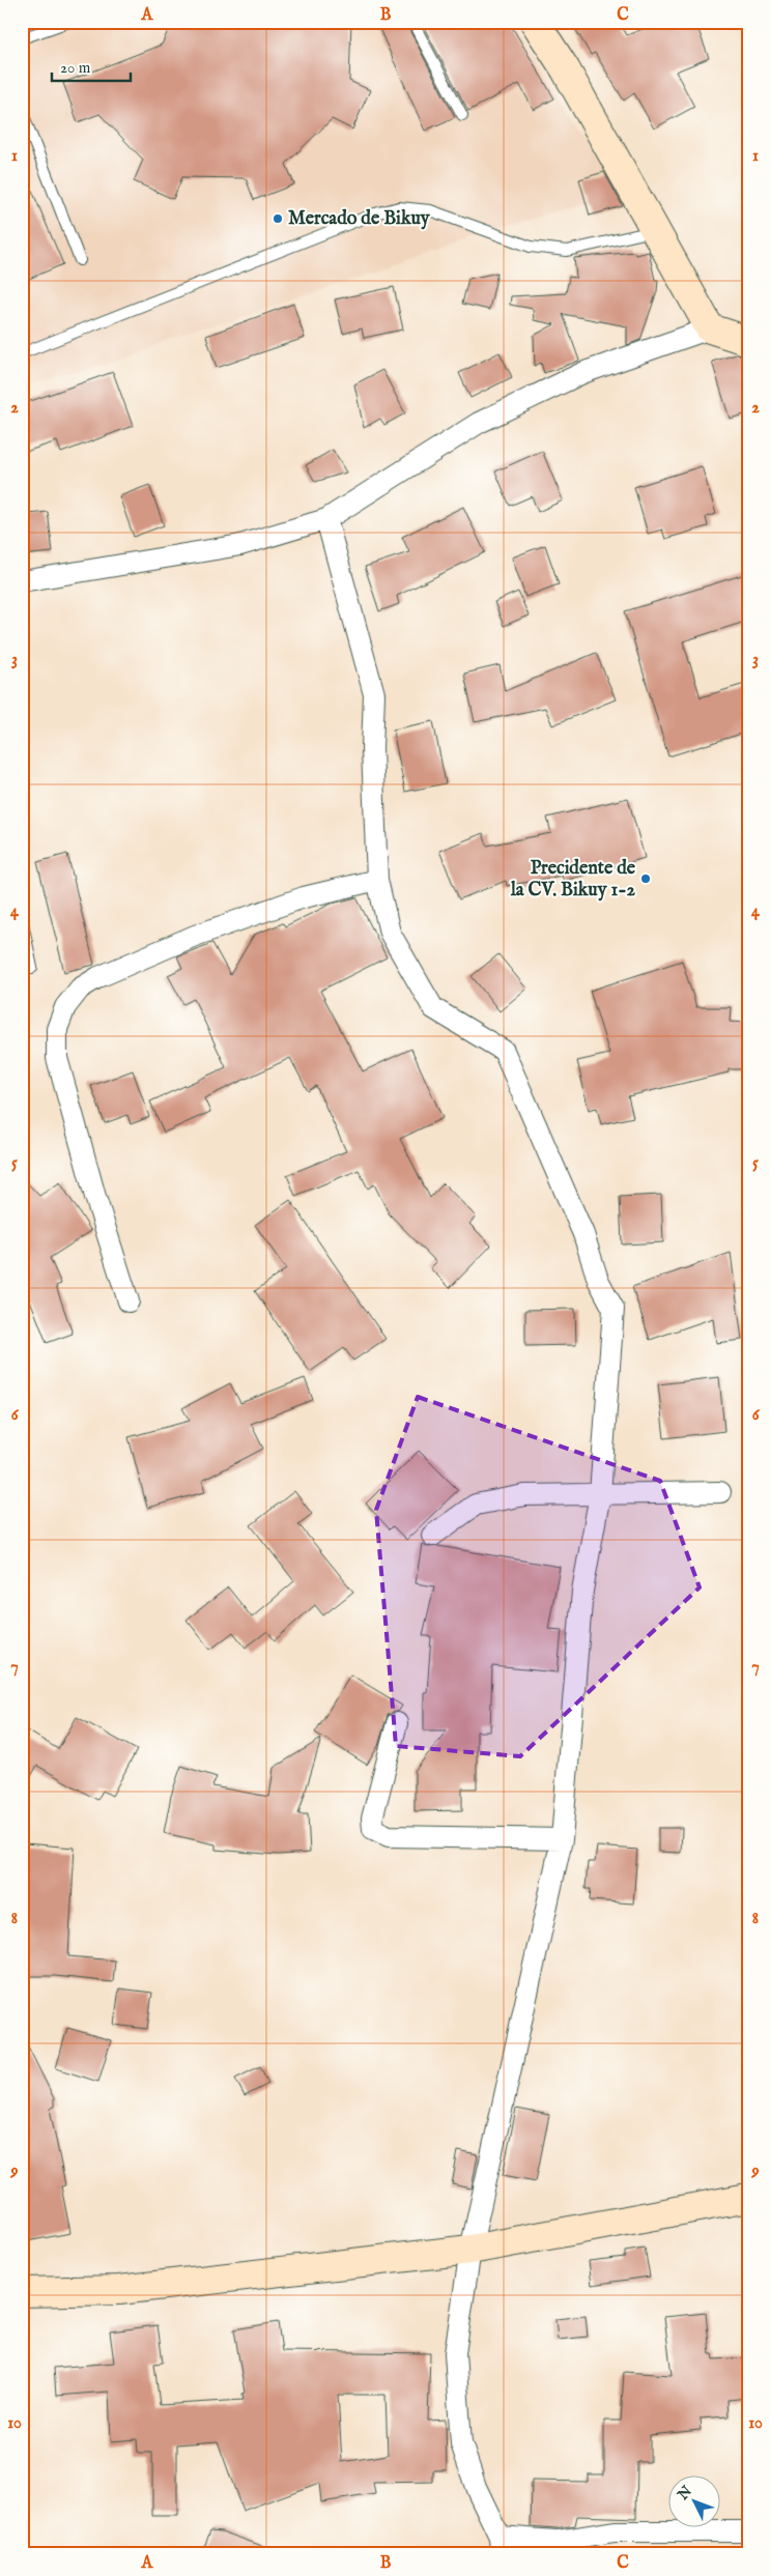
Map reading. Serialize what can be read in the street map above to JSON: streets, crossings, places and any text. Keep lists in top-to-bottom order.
{
  "places": ["Mercado de Bikuy", "Precidente de la CV. Bikuy 1-2"],
  "scale_bar": "20 m",
  "north": "top left",
  "grid": {
    "columns": ["A", "B", "C"],
    "rows": [
      "1",
      "2",
      "3",
      "4",
      "5",
      "6",
      "7",
      "8",
      "9",
      "10"
    ]
  }
}
